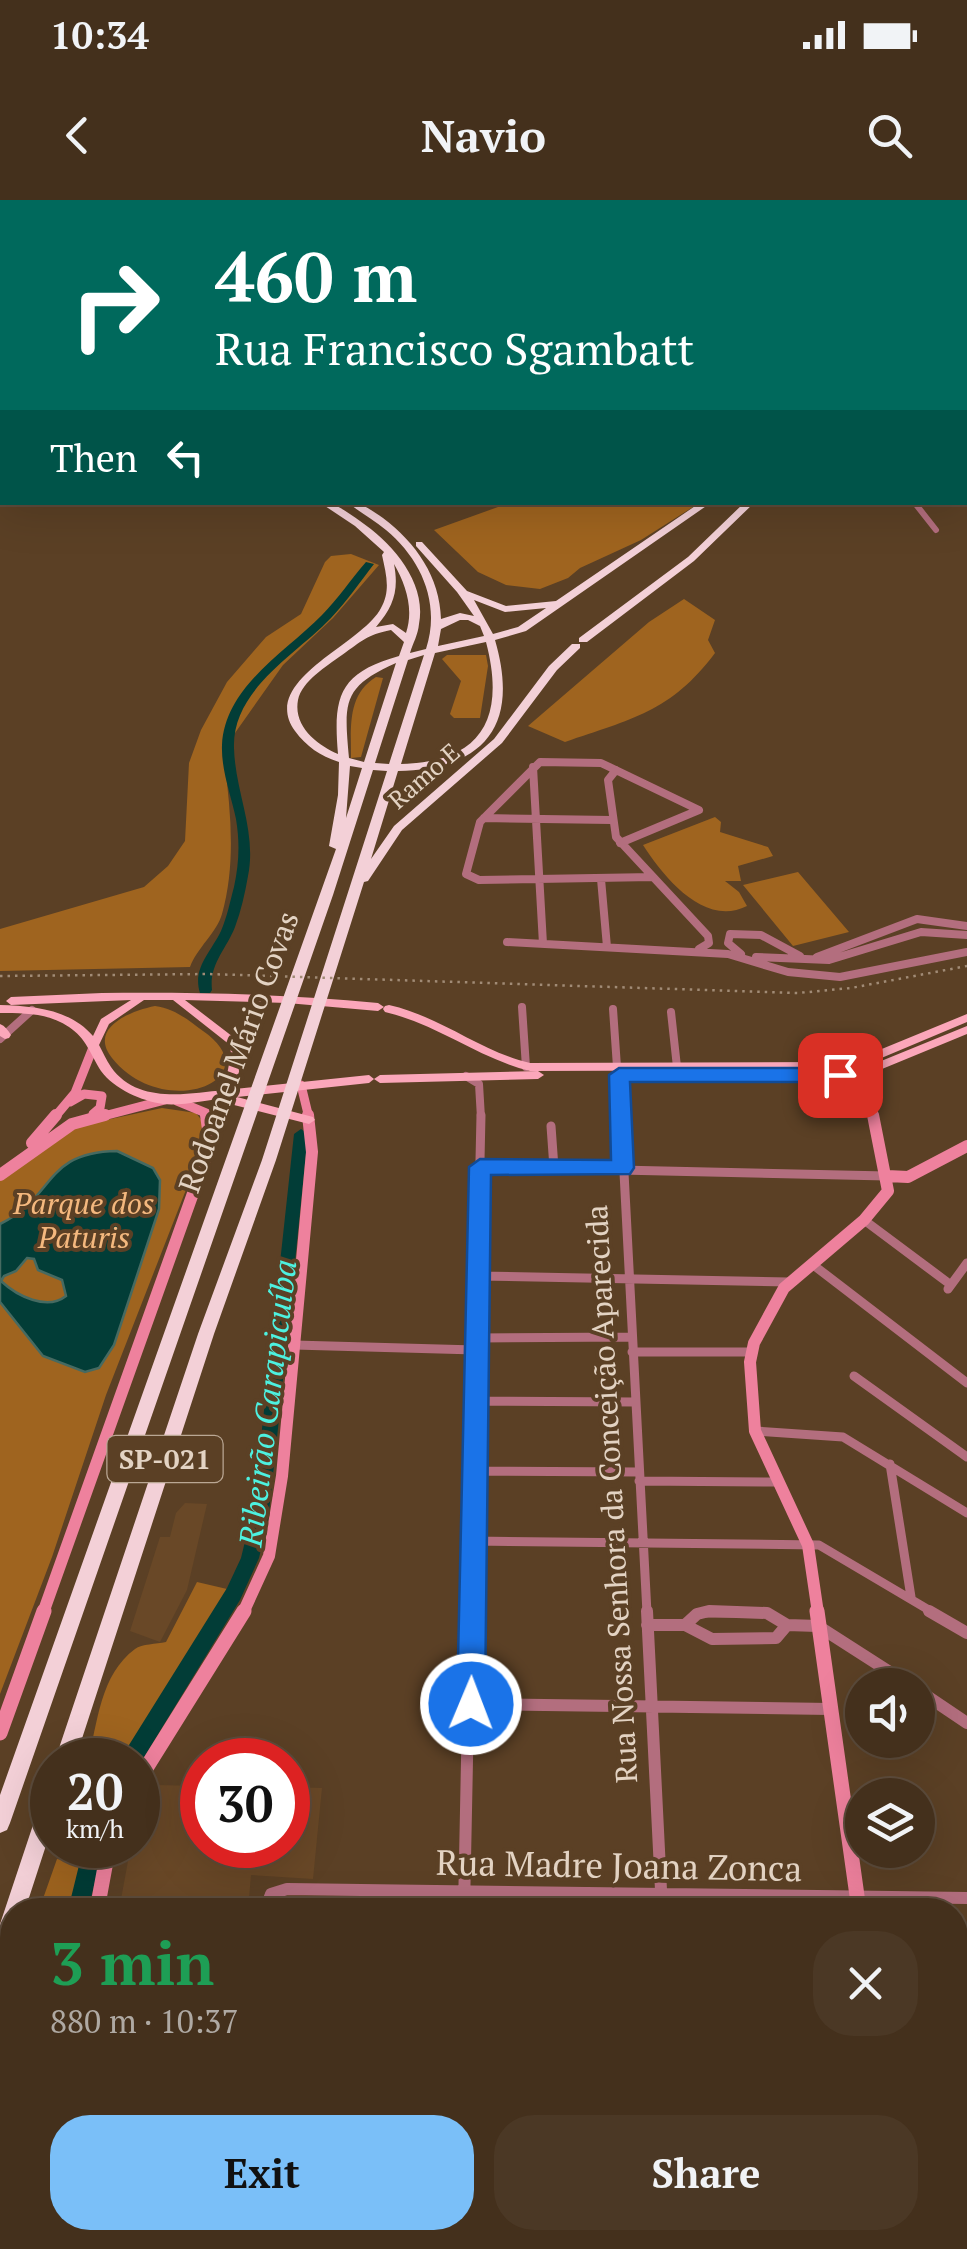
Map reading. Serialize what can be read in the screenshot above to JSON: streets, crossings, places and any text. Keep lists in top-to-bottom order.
{
  "streets": {
    "highway": ["Ramo E", "Rodoanel Mário Covas", "SP-021"],
    "street": ["Rua Nossa Senhora da Conceição Aparecida", "Rua Madre Joana Zonca"]
  },
  "crossings": [
    ["Ramo E", "Rodoanel Mário Covas"],
    ["Rua Nossa Senhora da Conceição Aparecida", "Rua Madre Joana Zonca"]
  ],
  "water": ["Ribeirão Carapicuíba"],
  "parks": ["Parque dos Paturis"],
  "page": {
    "status": "10:34",
    "header": "Navio",
    "turn": ["460 m", "Rua Francisco Sgambatt"],
    "then": "Then",
    "speed": "20 km/h",
    "limit": "30",
    "heading": ["3 min", "880 m · 10:37"],
    "buttons": ["Exit", "Share"]
  }
}
